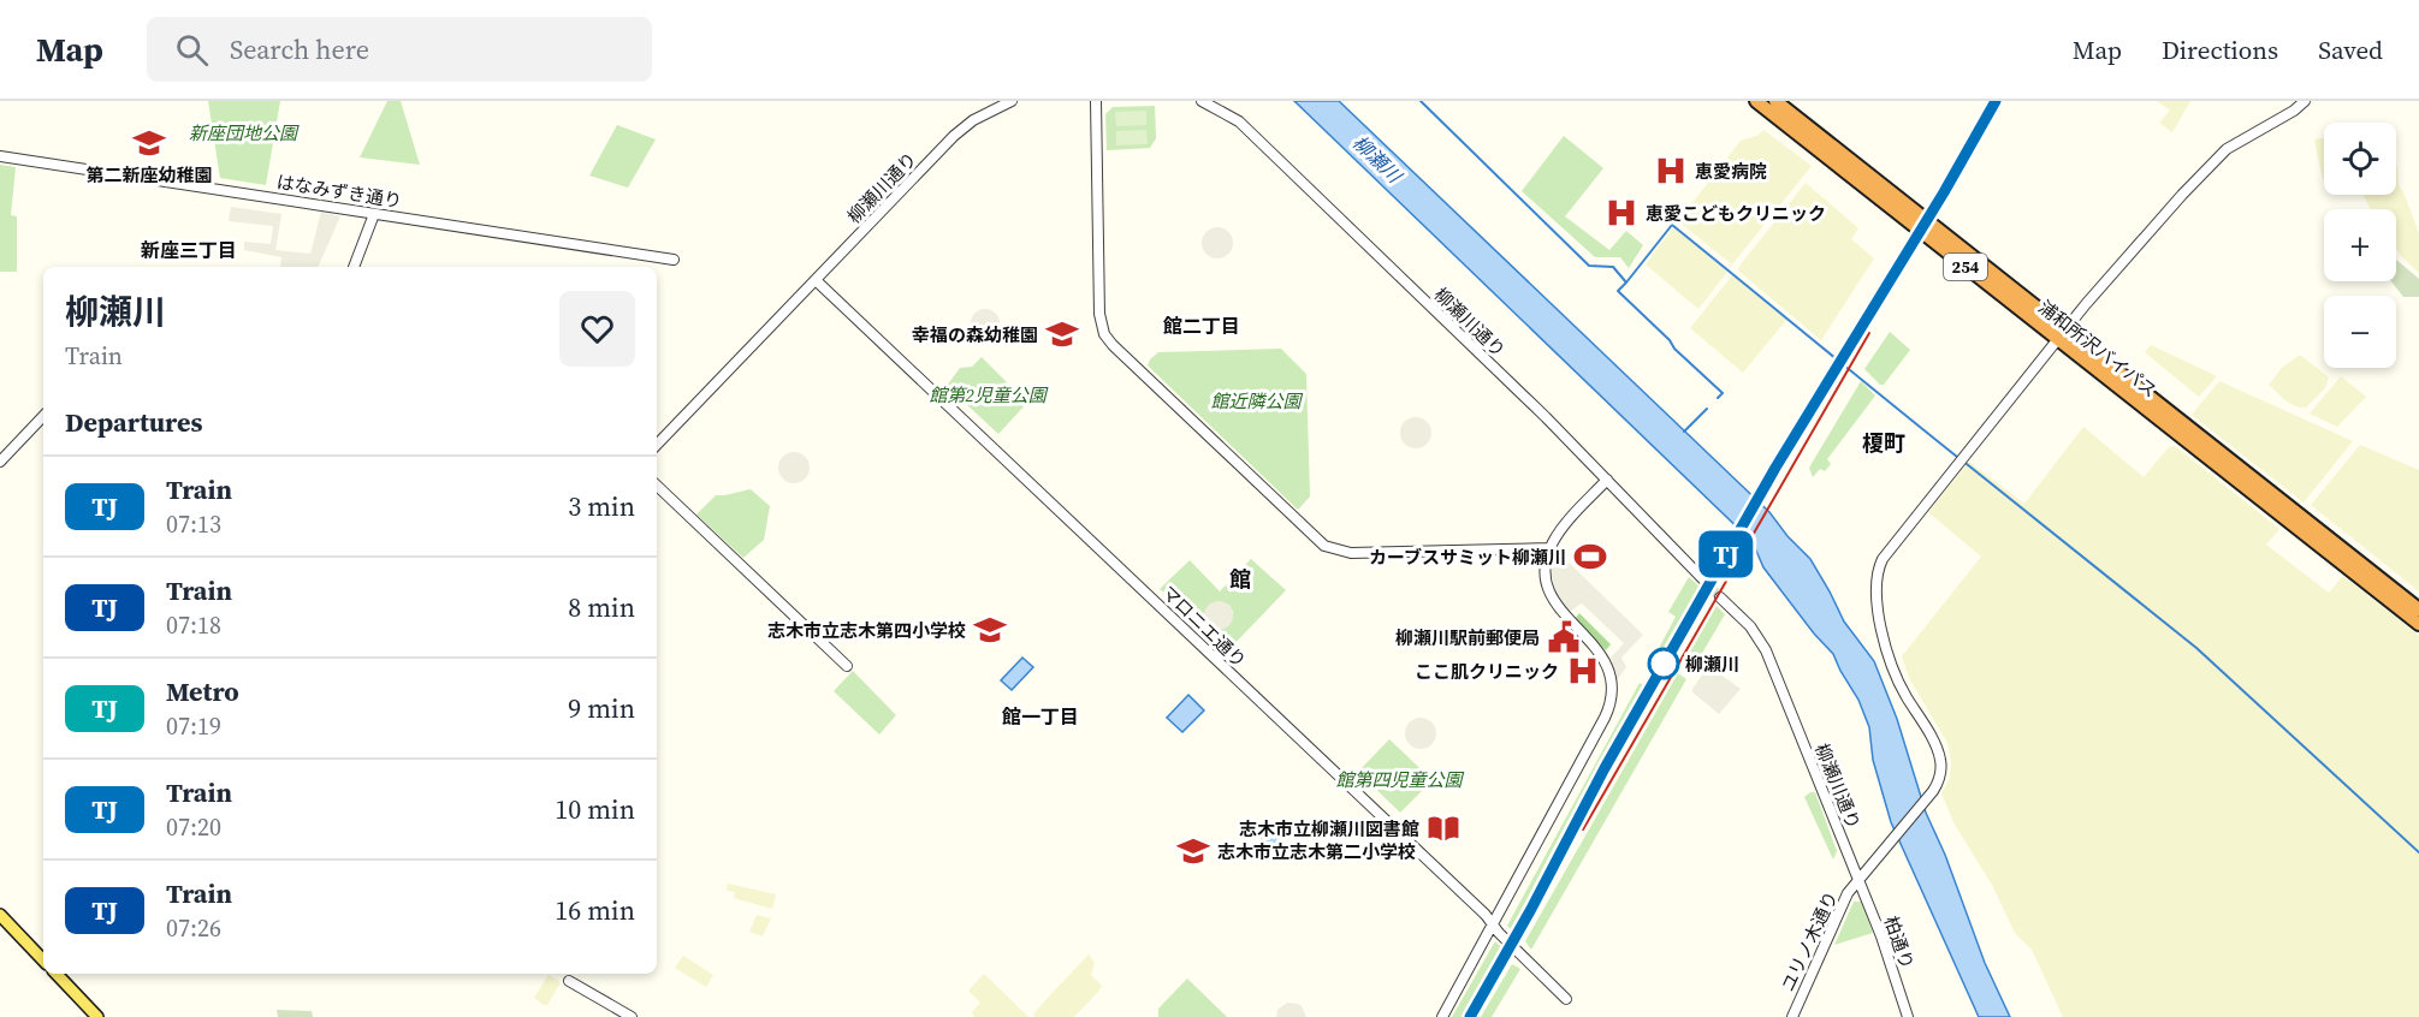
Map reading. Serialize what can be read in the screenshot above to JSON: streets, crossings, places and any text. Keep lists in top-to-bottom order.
{
  "streets": {
    "highway": ["254", "浦和所沢バイパス"],
    "street": [
      "柳瀬川通り",
      "はなみずき通り",
      "マロニエ通り",
      "ユリノ木通り",
      "柏通り"
    ]
  },
  "crossings": [
    ["柳瀬川通り", "マロニエ通り"],
    ["柳瀬川通り", "ユリノ木通り"],
    ["柳瀬川通り", "柏通り"],
    ["浦和所沢バイパス", "ユリノ木通り"],
    ["ユリノ木通り", "柏通り"]
  ],
  "districts": [
    "新座三丁目",
    "館二丁目",
    "榎町",
    "館",
    "館一丁目"
  ],
  "water": ["柳瀬川"],
  "parks": [
    "新座団地公園",
    "館第2児童公園",
    "館近隣公園",
    "館第四児童公園"
  ],
  "places": {
    "school or university": [
      "第二新座幼稚園",
      "幸福の森幼稚園",
      "志木市立志木第四小学校",
      "志木市立志木第二小学校"
    ],
    "hospital": ["恵愛病院", "恵愛こどもクリニック", "ここ肌クリニック"],
    "sports": ["カーブスサミット柳瀬川"],
    "public building": ["柳瀬川駅前郵便局"],
    "other": ["柳瀬川"],
    "library": ["志木市立柳瀬川図書館"]
  },
  "page": {
    "header": "Map",
    "search": "Search here",
    "nav": ["Map", "Directions", "Saved"],
    "on_map": "TJ",
    "map_buttons": ["+", "−"],
    "heading": [
      ["柳瀬川", "Train"],
      "Departures"
    ],
    "list": [
      {
        "mark": "TJ",
        "name": "Train",
        "note": "07:13",
        "value": "3 min"
      },
      {
        "mark": "TJ",
        "name": "Train",
        "note": "07:18",
        "value": "8 min"
      },
      {
        "mark": "TJ",
        "name": "Metro",
        "note": "07:19",
        "value": "9 min"
      },
      {
        "mark": "TJ",
        "name": "Train",
        "note": "07:20",
        "value": "10 min"
      },
      {
        "mark": "TJ",
        "name": "Train",
        "note": "07:26",
        "value": "16 min"
      }
    ]
  }
}
